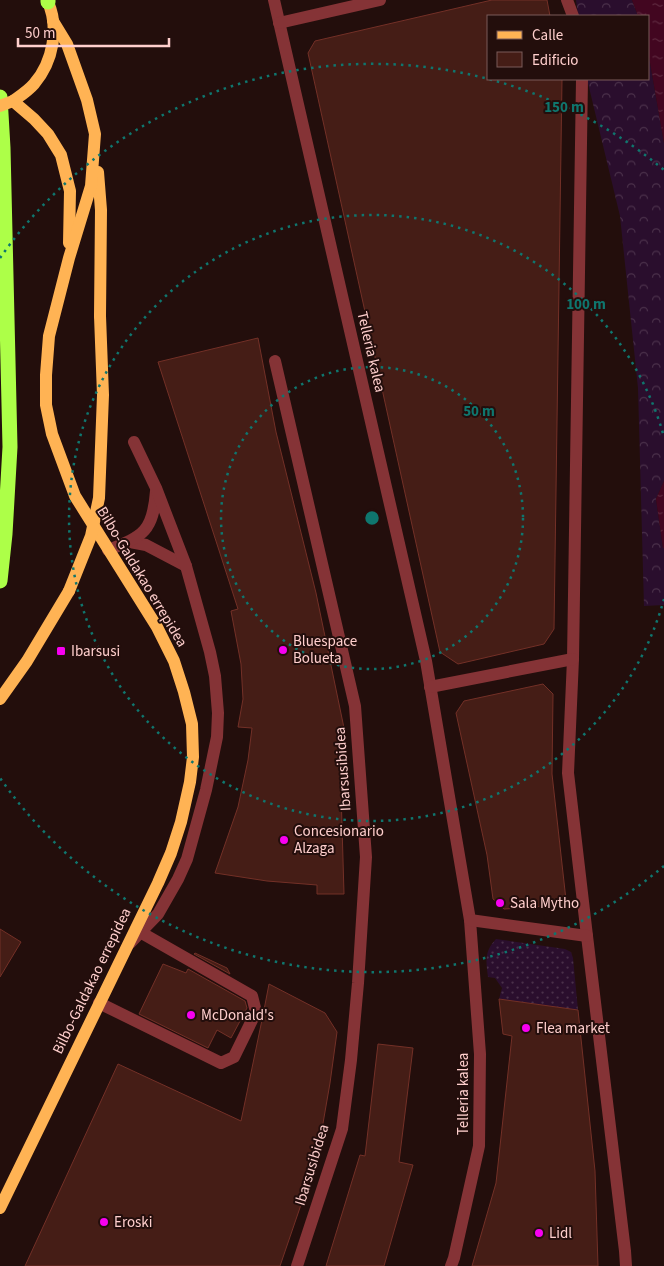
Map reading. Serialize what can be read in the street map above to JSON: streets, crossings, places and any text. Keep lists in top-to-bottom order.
{
  "streets": {
    "main road": ["Bilbo-Galdakao errepidea"],
    "street": ["Telleria kalea", "Ibarsusibidea"]
  },
  "places": {
    "other": [
      "Bluespace Bolueta",
      "Concesionario Alzaga",
      "Sala Mytho",
      "McDonald's",
      "Flea market",
      "Eroski",
      "Lidl"
    ],
    "transit": ["Ibarsusi"]
  },
  "legend": ["Calle", "Edificio"],
  "scale_bar": "50 m",
  "rings": ["150 m", "100 m", "50 m"]
}
